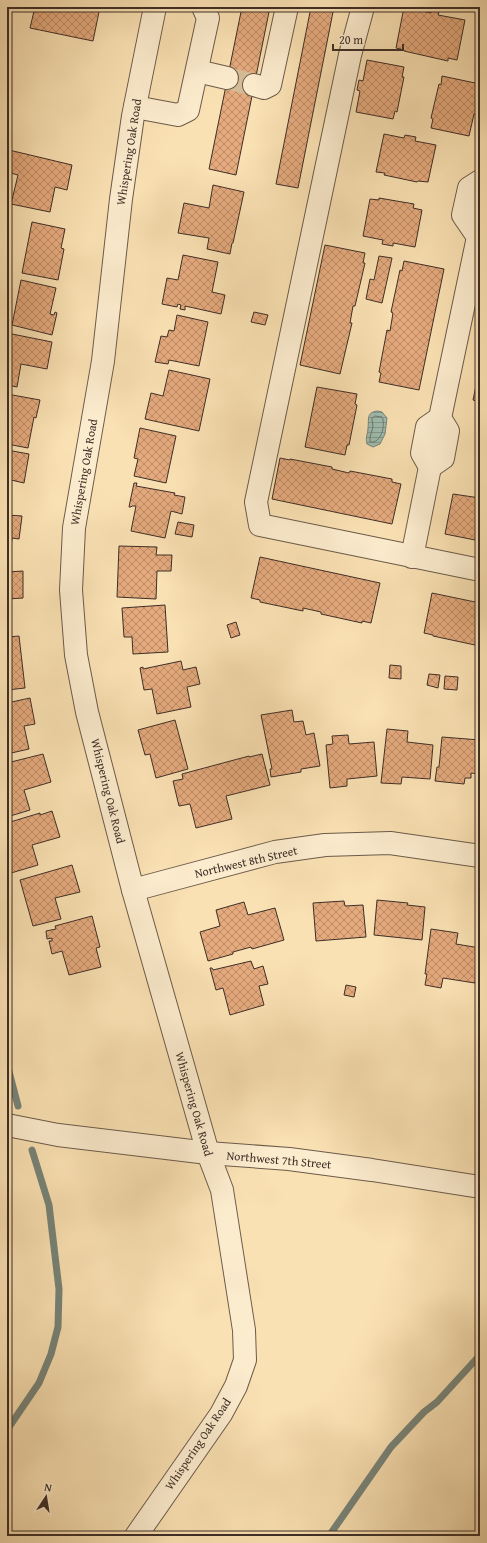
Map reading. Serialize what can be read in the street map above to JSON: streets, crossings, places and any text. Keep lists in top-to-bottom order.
{
  "streets": {
    "street": ["Whispering Oak Road", "Northwest 8th Street", "Northwest 7th Street"]
  },
  "crossings": [
    ["Whispering Oak Road", "Northwest 8th Street"],
    ["Whispering Oak Road", "Northwest 7th Street"]
  ],
  "scale_bar": "20 m",
  "north": "top"
}
